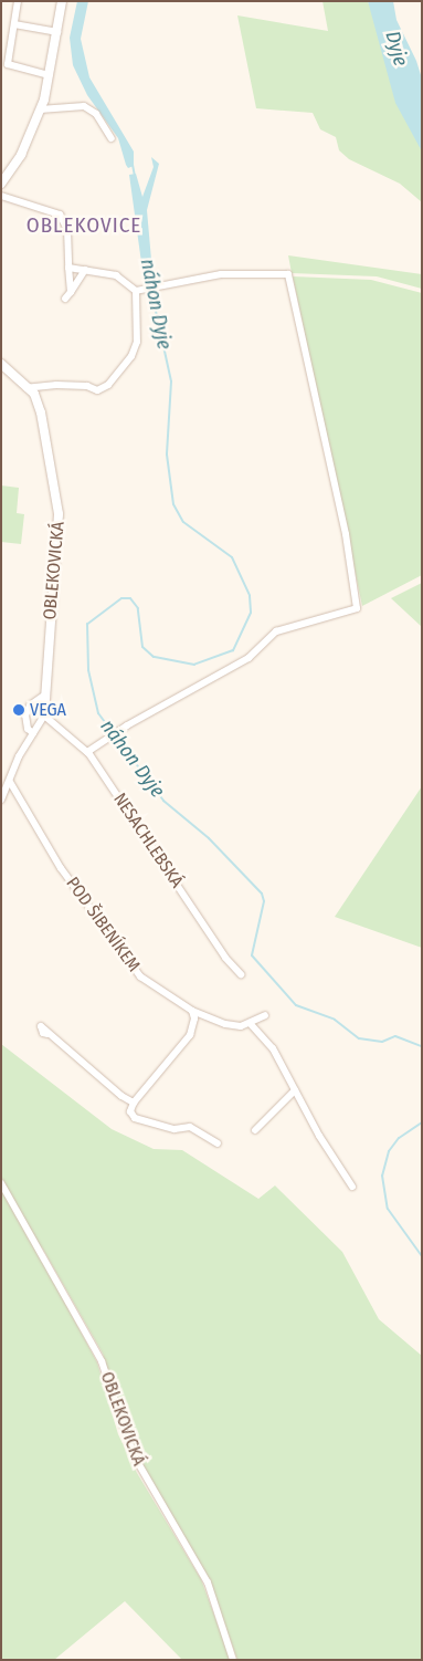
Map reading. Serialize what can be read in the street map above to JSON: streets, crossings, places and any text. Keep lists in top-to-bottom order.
{
  "streets": {
    "street": ["OBLEKOVICKÁ", "NESACHLEBSKÁ", "POD ŠIBENÍKEM"]
  },
  "crossings": [
    ["OBLEKOVICKÁ", "NESACHLEBSKÁ"]
  ],
  "districts": ["OBLEKOVICE"],
  "water": ["Dyje", "náhon Dyje"],
  "places": ["VEGA"]
}
